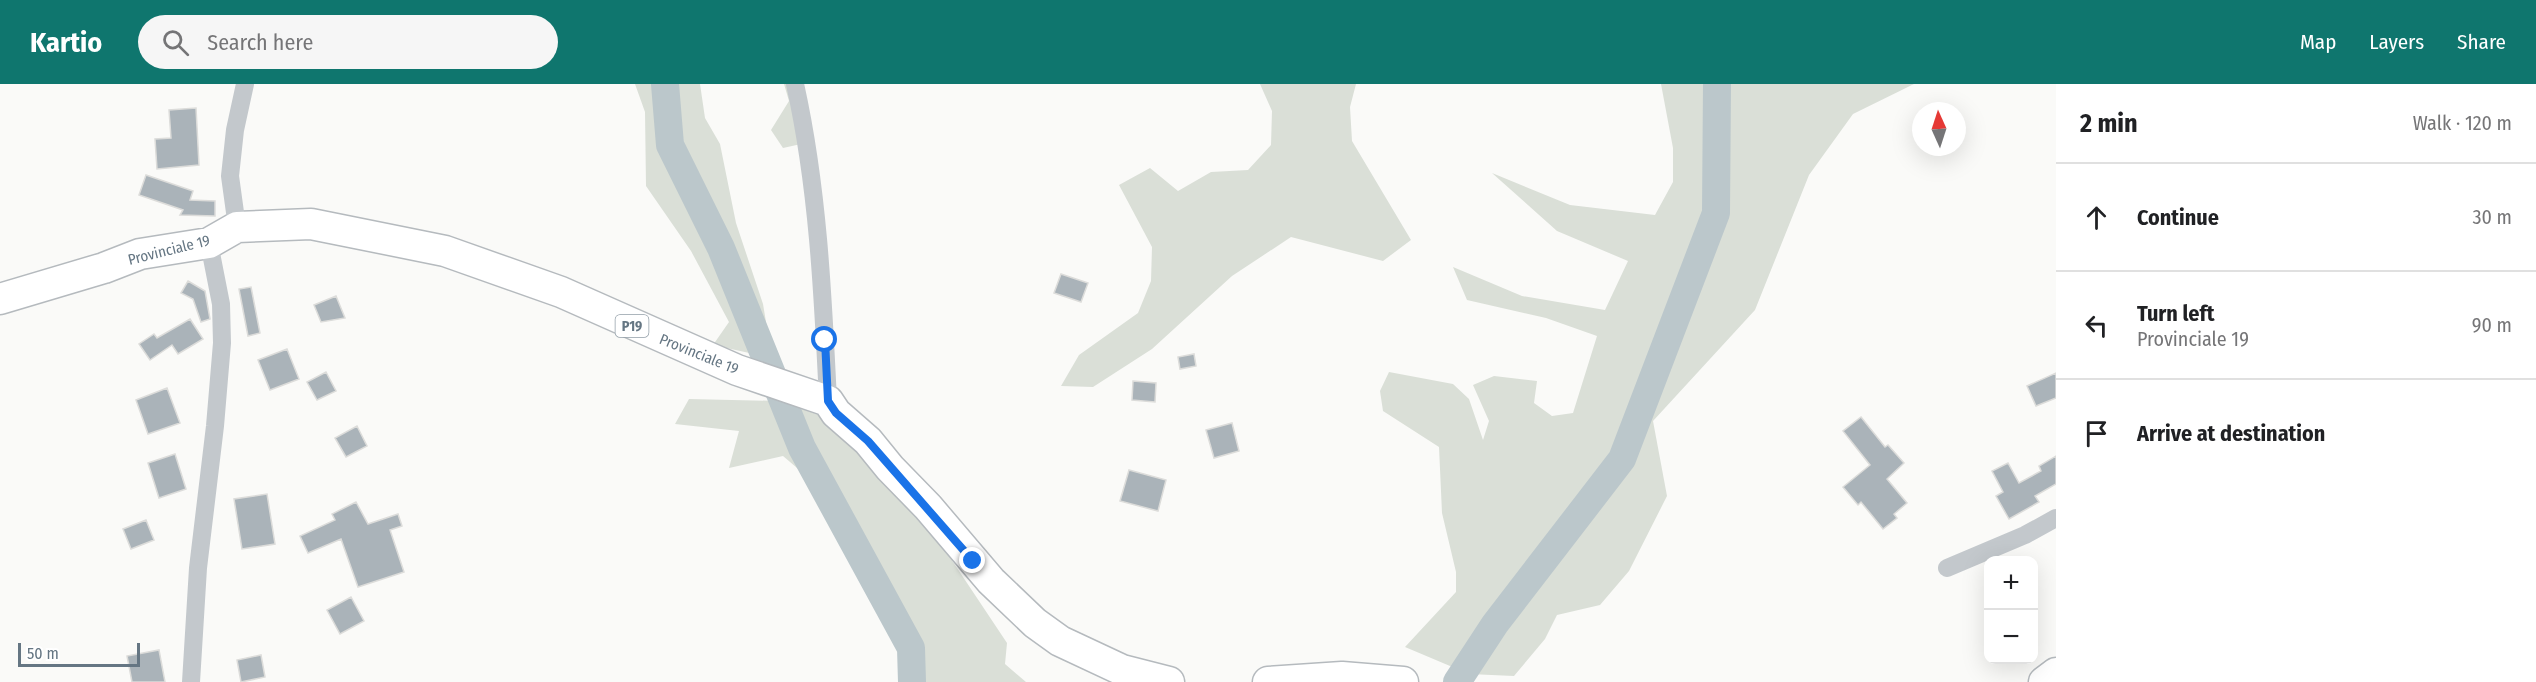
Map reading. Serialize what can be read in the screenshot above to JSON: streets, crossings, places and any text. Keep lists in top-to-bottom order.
{
  "streets": {
    "main road": ["Provinciale 19", "P19"]
  },
  "scale_bar": "50 m",
  "north": "top",
  "page": {
    "header": "Kartio",
    "search": "Search here",
    "nav": ["Map", "Layers", "Share"],
    "heading": ["2 min", "Walk · 120 m"],
    "list": [
      ["Continue", "30 m"],
      ["Turn left", "Provinciale 19", "90 m"],
      "Arrive at destination"
    ],
    "map_buttons": ["+", "−"],
    "scale": "50 m"
  }
}
